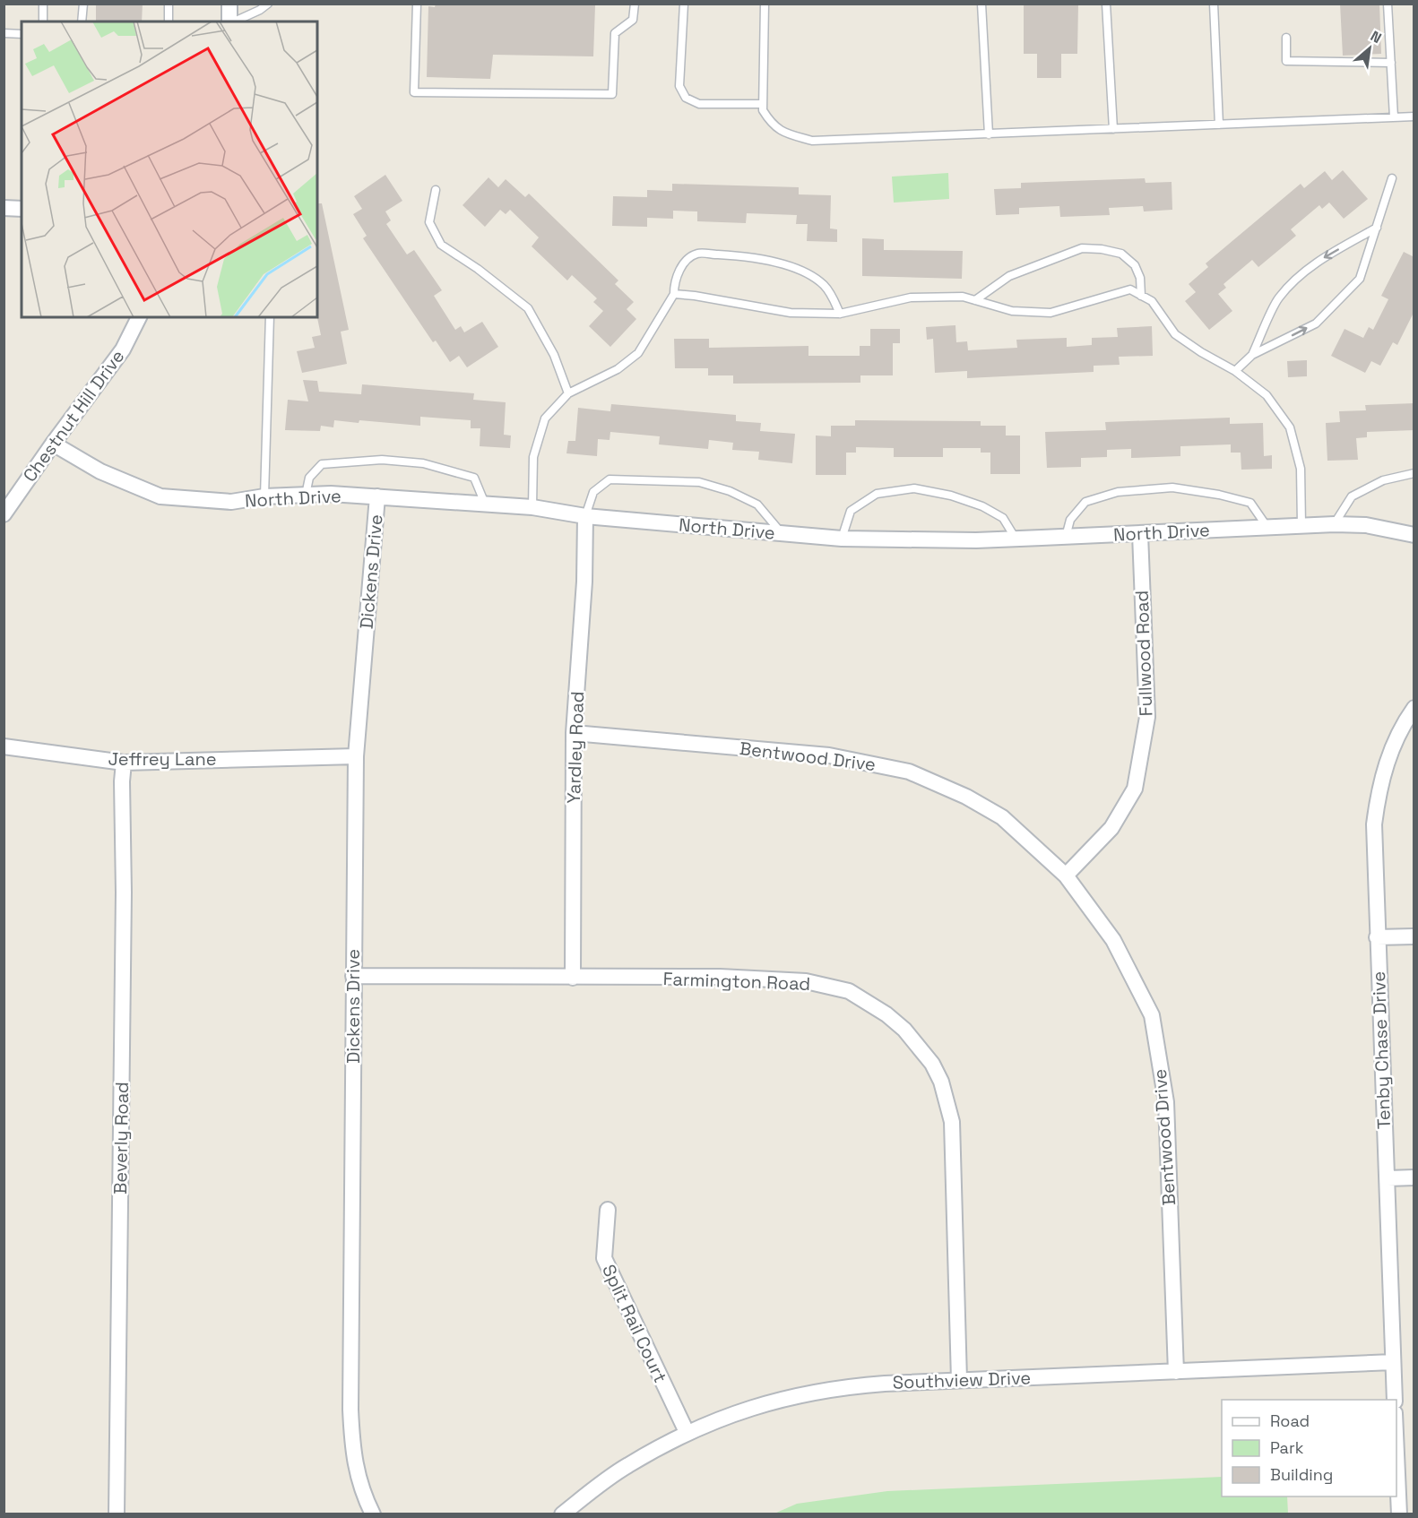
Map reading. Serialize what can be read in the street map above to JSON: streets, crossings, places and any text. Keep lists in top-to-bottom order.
{
  "streets": {
    "street": [
      "Chestnut Hill Drive",
      "North Drive",
      "Dickens Drive",
      "Fullwood Road",
      "Yardley Road",
      "Bentwood Drive",
      "Jeffrey Lane",
      "Farmington Road",
      "Tenby Chase Drive",
      "Beverly Road",
      "Split Rail Court",
      "Southview Drive"
    ]
  },
  "crossings": [
    ["Chestnut Hill Drive", "North Drive"],
    ["North Drive", "Dickens Drive"],
    ["North Drive", "Fullwood Road"],
    ["North Drive", "Yardley Road"],
    ["Dickens Drive", "Jeffrey Lane"],
    ["Dickens Drive", "Farmington Road"],
    ["Fullwood Road", "Bentwood Drive"],
    ["Yardley Road", "Bentwood Drive"],
    ["Yardley Road", "Farmington Road"],
    ["Bentwood Drive", "Southview Drive"],
    ["Jeffrey Lane", "Beverly Road"],
    ["Farmington Road", "Southview Drive"],
    ["Tenby Chase Drive", "Southview Drive"],
    ["Split Rail Court", "Southview Drive"]
  ],
  "legend": ["Road", "Park", "Building"],
  "north": "top right"
}
